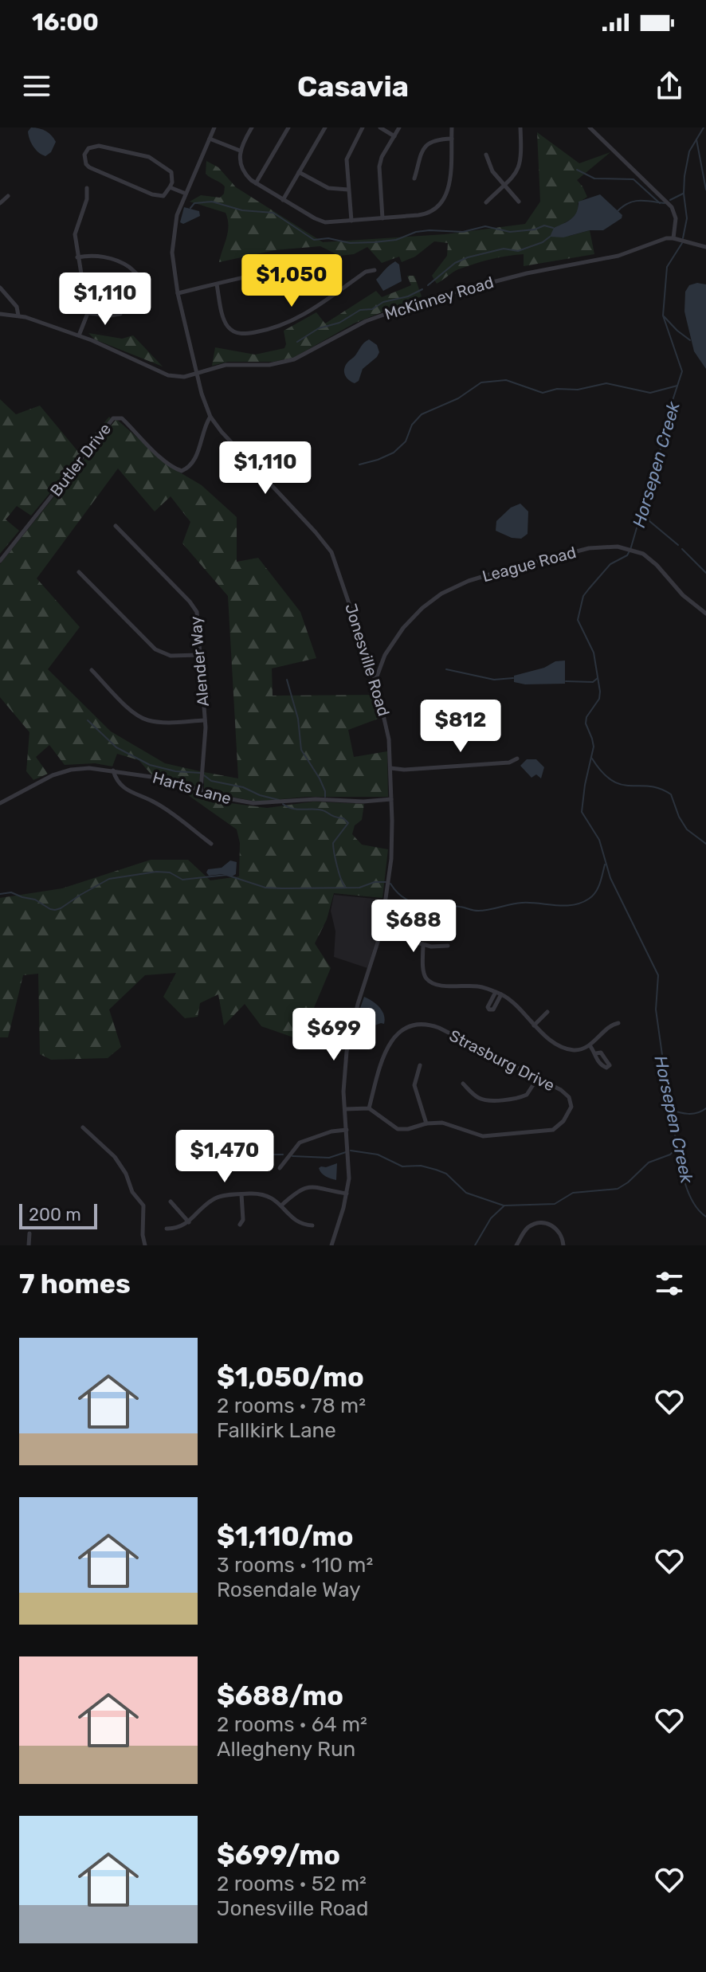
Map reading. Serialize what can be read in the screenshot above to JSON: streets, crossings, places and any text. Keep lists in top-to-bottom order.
{
  "streets": {
    "street": [
      "McKinney Road",
      "Butler Drive",
      "League Road",
      "Jonesville Road",
      "Alender Way",
      "Harts Lane",
      "Strasburg Drive"
    ]
  },
  "crossings": [
    ["McKinney Road", "Jonesville Road"],
    ["Butler Drive", "Jonesville Road"],
    ["League Road", "Jonesville Road"],
    ["Jonesville Road", "Harts Lane"],
    ["Alender Way", "Harts Lane"]
  ],
  "water": ["Horsepen Creek"],
  "scale_bar": "200 m",
  "page": {
    "status": "16:00",
    "header": "Casavia",
    "price": [
      "$1,050",
      "$1,110",
      "$1,110",
      "$812",
      "$688",
      "$699",
      "$1,470"
    ],
    "scale": "200 m",
    "heading": "7 homes",
    "list": [
      {
        "name": "$1,050/mo",
        "note": "2 rooms · 78 m² · Fallkirk Lane"
      },
      {
        "name": "$1,110/mo",
        "note": "3 rooms · 110 m² · Rosendale Way"
      },
      {
        "name": "$688/mo",
        "note": "2 rooms · 64 m² · Allegheny Run"
      },
      {
        "name": "$699/mo",
        "note": "2 rooms · 52 m² · Jonesville Road"
      }
    ]
  }
}
